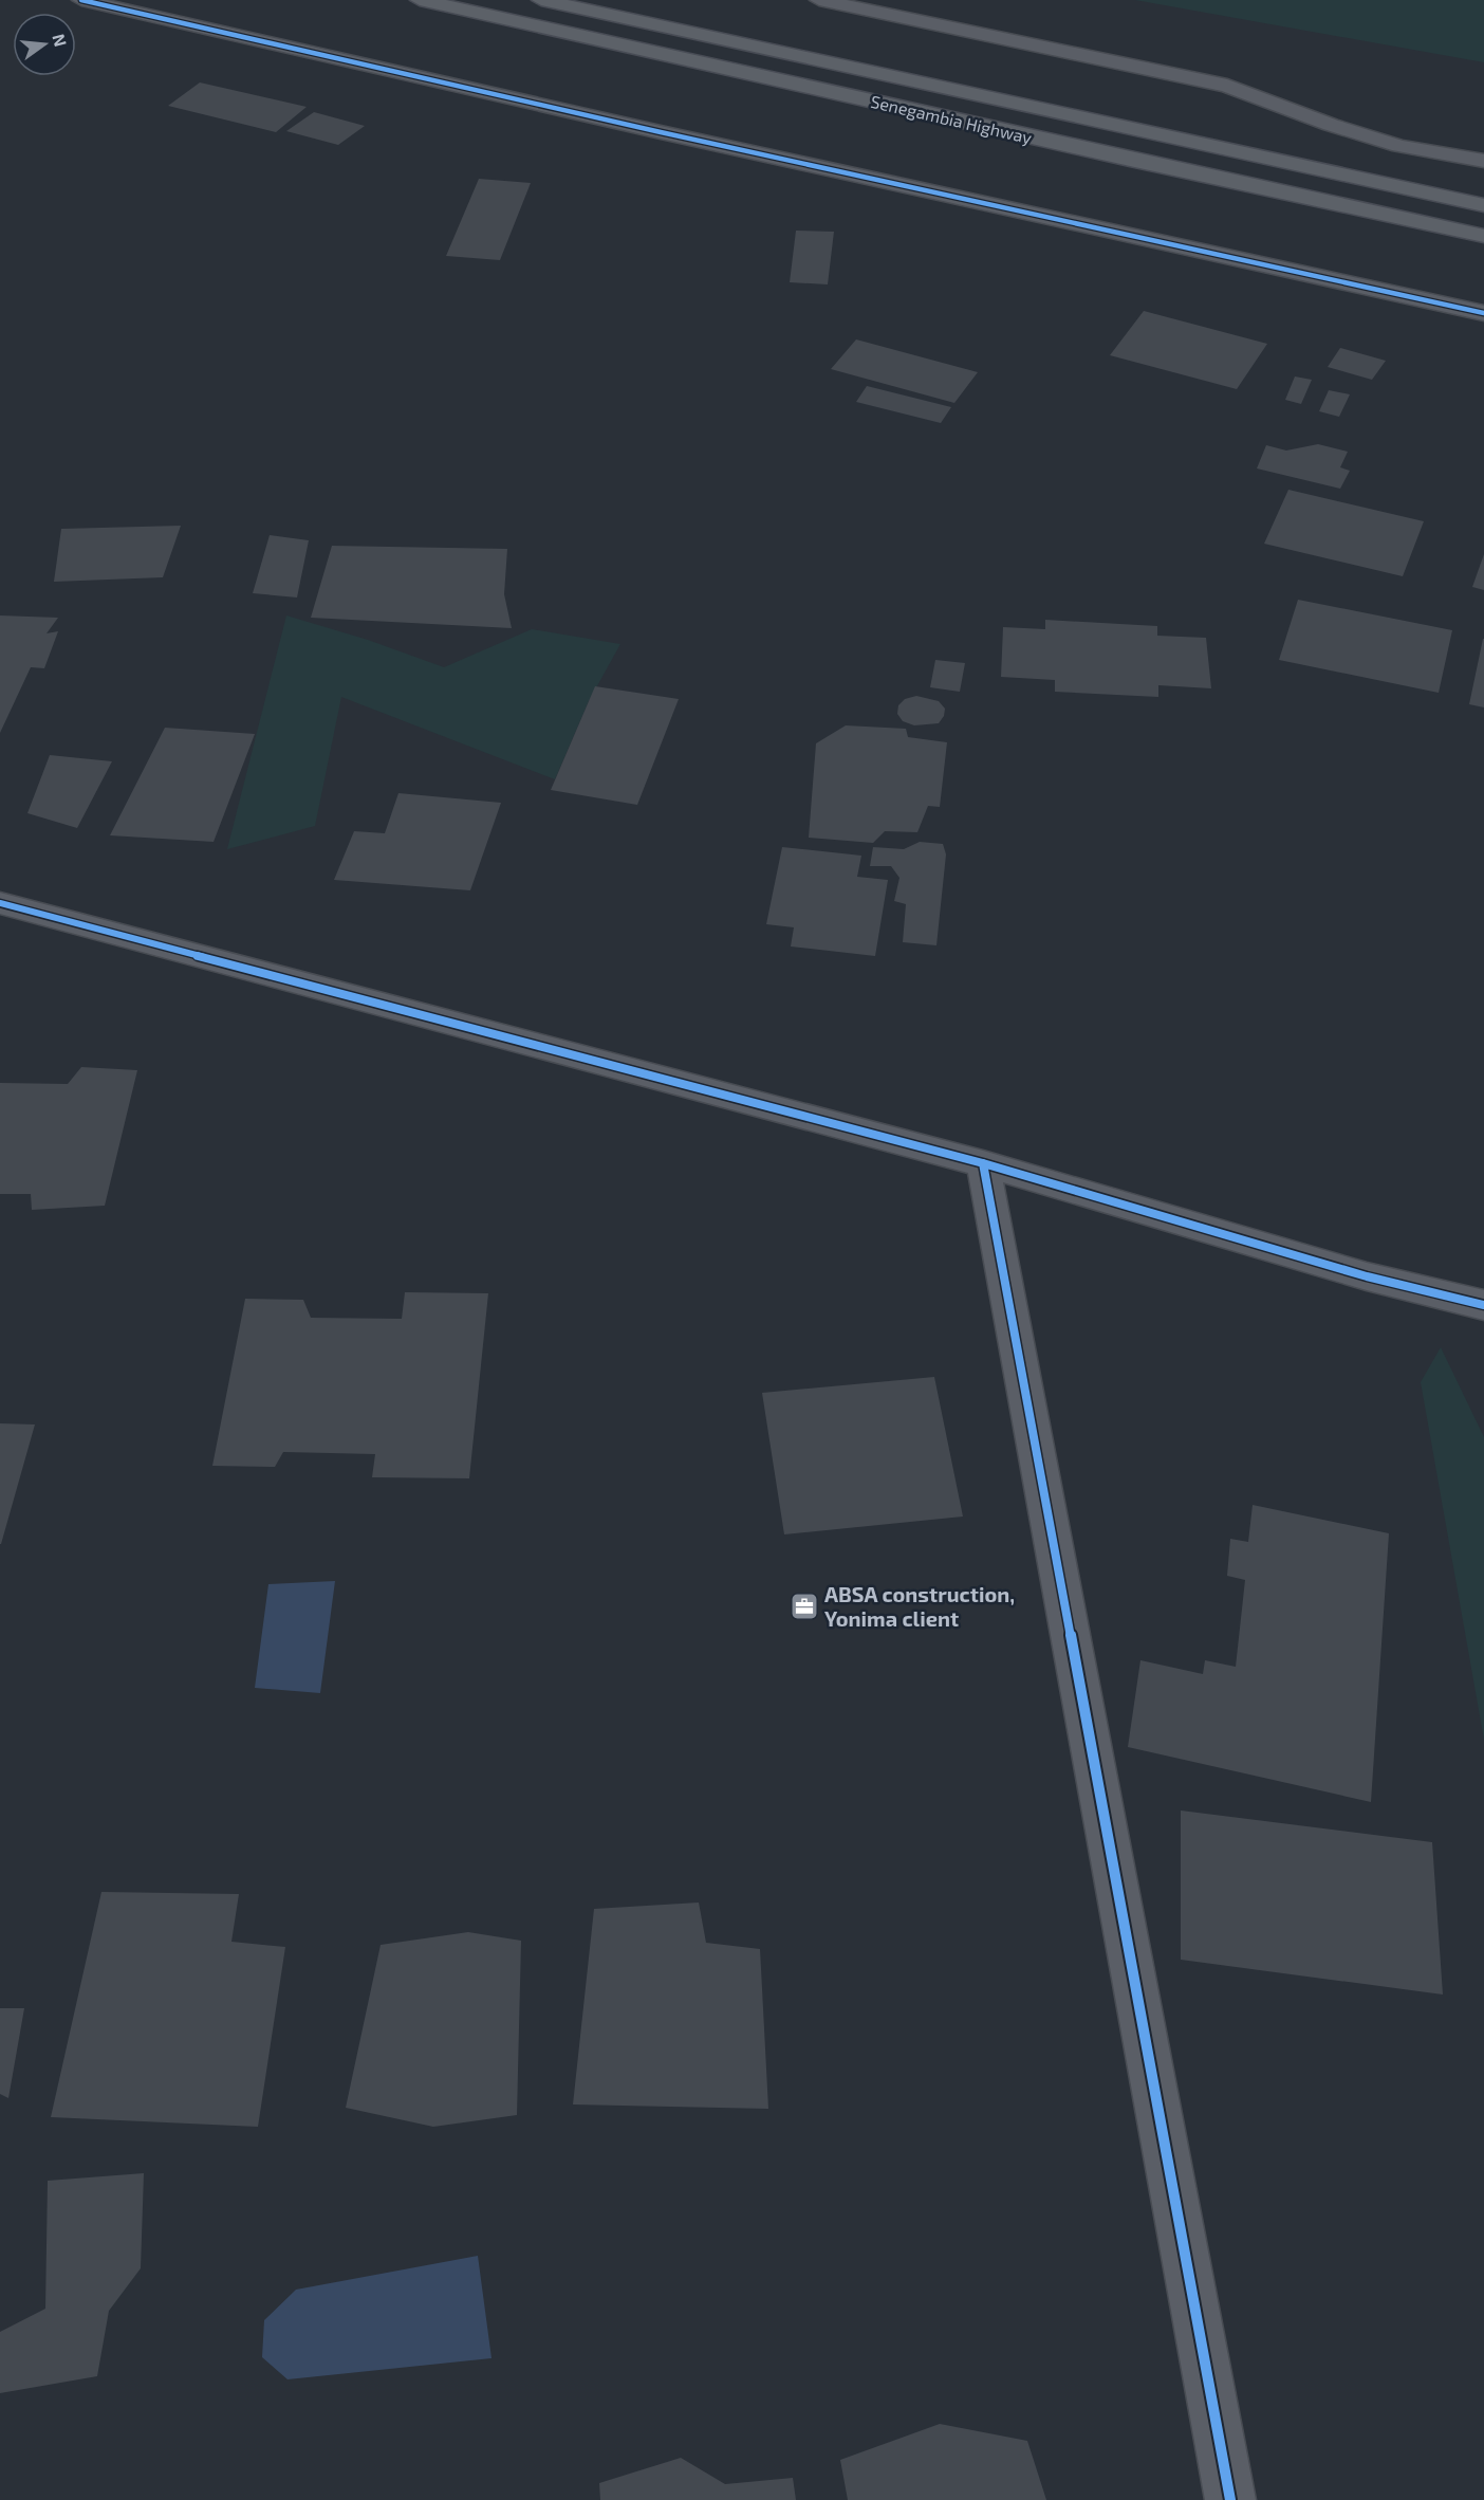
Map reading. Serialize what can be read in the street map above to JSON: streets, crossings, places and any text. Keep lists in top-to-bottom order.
{
  "streets": {
    "main road": ["Senegambia Highway"]
  },
  "places": {
    "office": ["ABSA construction, Yonima client"]
  },
  "north": "right"
}
